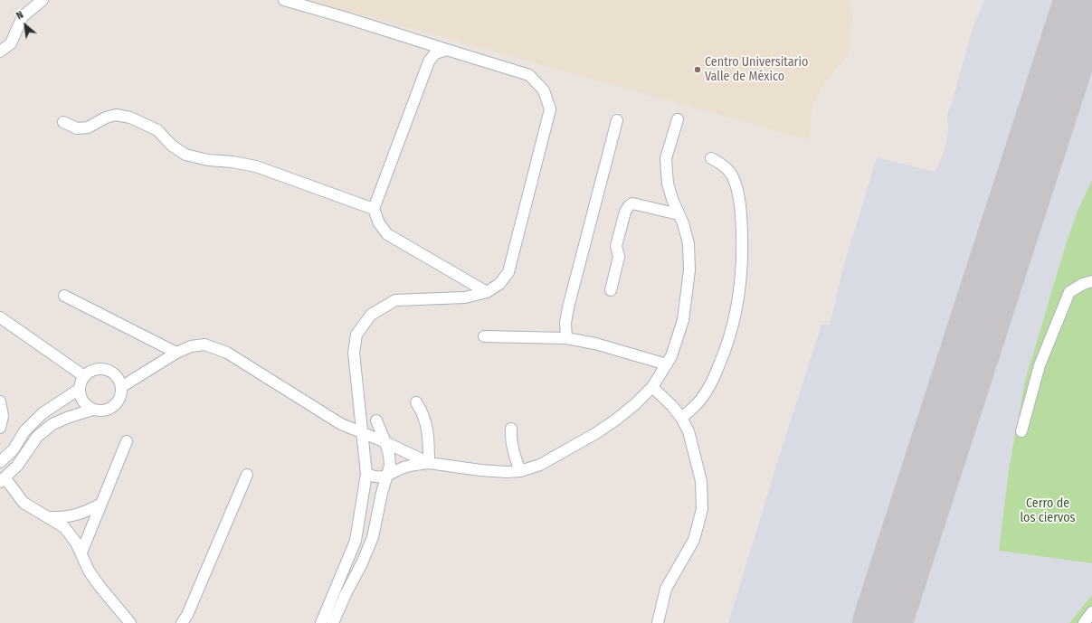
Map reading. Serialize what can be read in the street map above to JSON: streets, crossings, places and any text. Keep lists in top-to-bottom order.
{
  "parks": ["Cerro de los ciervos"],
  "places": ["Centro Universitario Valle de México"],
  "north": "top left"
}
